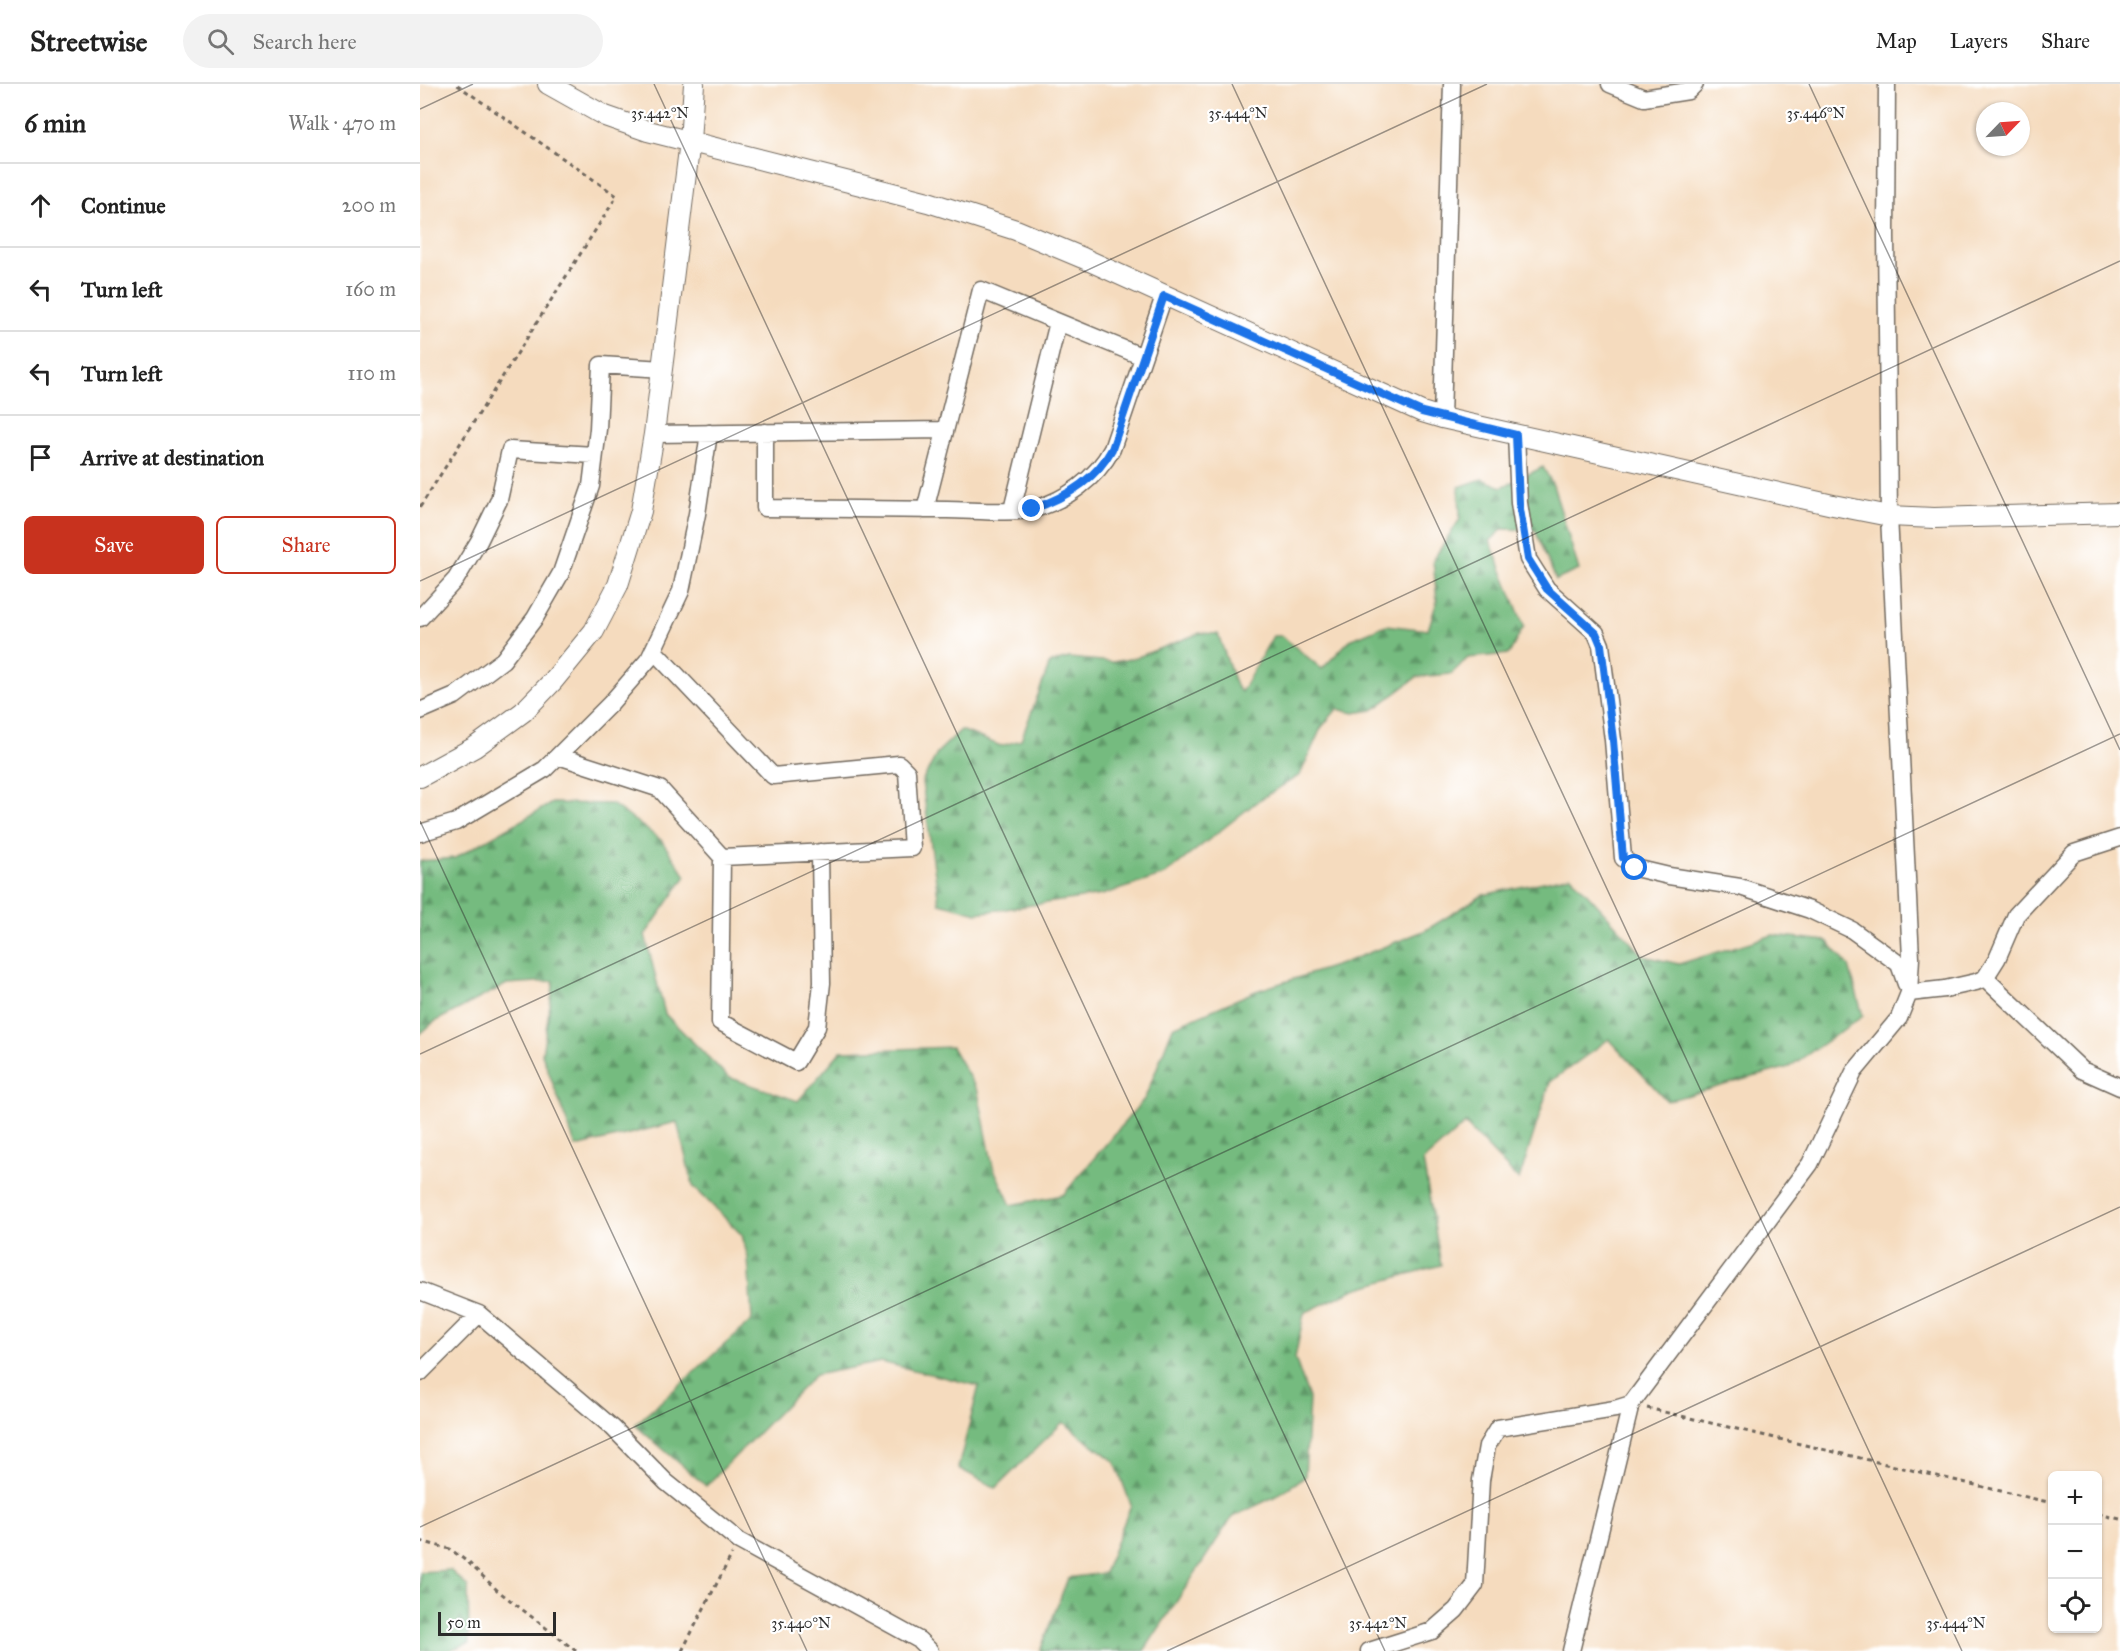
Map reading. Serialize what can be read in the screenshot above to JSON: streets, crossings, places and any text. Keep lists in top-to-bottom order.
{
  "scale_bar": "50 m",
  "north": "top right",
  "page": {
    "header": "Streetwise",
    "search": "Search here",
    "nav": ["Map", "Layers", "Share"],
    "heading": ["6 min", "Walk · 470 m"],
    "list": [
      ["Continue", "200 m"],
      ["Turn left", "160 m"],
      ["Turn left", "110 m"],
      "Arrive at destination"
    ],
    "buttons": ["Save", "Share"],
    "map_buttons": ["+", "−"],
    "scale": "50 m"
  },
  "coordinates": [
    "35.442°N",
    "35.444°N",
    "35.446°N",
    "35.440°N"
  ]
}
